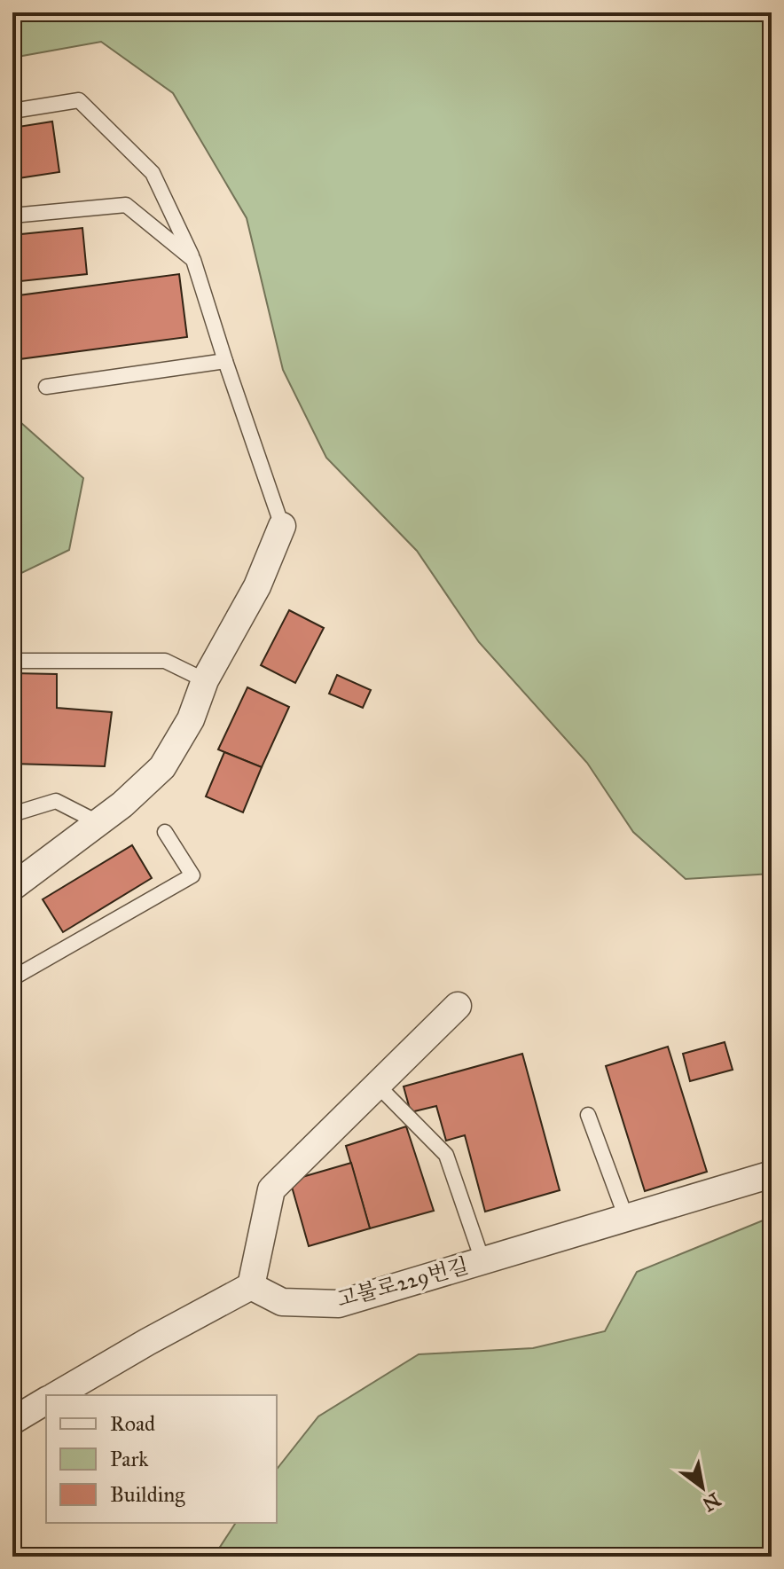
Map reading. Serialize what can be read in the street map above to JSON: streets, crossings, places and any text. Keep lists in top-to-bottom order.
{
  "streets": {
    "street": ["고불로229번길"]
  },
  "legend": ["Road", "Park", "Building"],
  "north": "bottom right"
}
